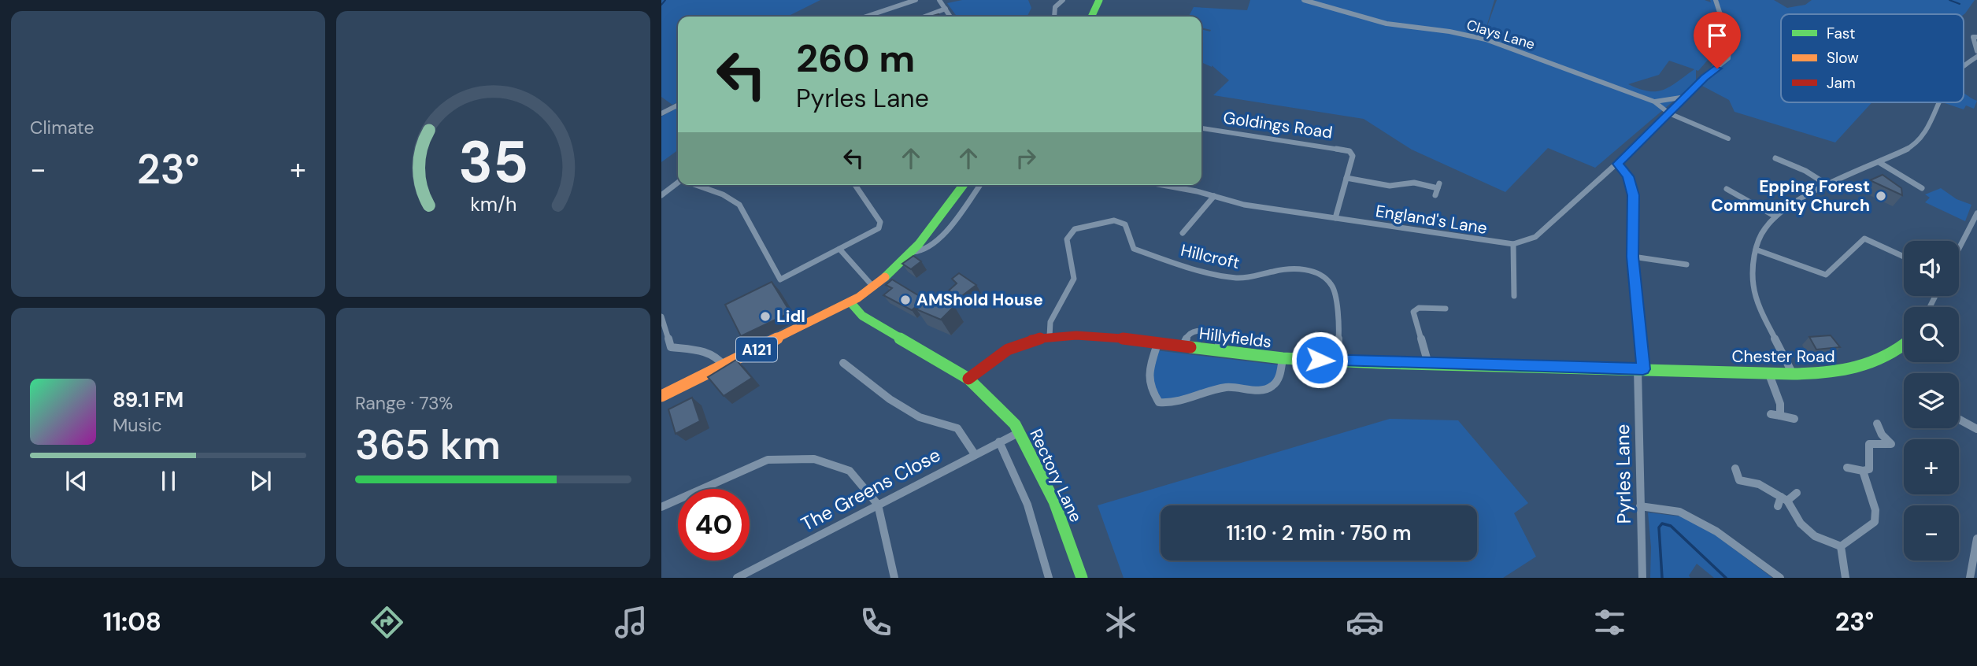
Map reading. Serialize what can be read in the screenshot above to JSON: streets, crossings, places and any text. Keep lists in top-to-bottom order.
{
  "streets": {
    "street": [
      "Clays Lane",
      "Goldings Road",
      "England's Lane",
      "Hillcroft",
      "Hillyfields",
      "A121",
      "Chester Road",
      "Pyrles Lane",
      "Rectory Lane",
      "The Greens Close"
    ]
  },
  "crossings": [
    ["Goldings Road", "England's Lane"],
    ["Hillcroft", "Hillyfields"],
    ["Hillyfields", "Chester Road"],
    ["Hillyfields", "Pyrles Lane"],
    ["Hillyfields", "Rectory Lane"],
    ["A121", "Rectory Lane"],
    ["Chester Road", "Pyrles Lane"],
    ["Rectory Lane", "The Greens Close"]
  ],
  "places": ["Epping Forest Community Church", "AMShold House", "Lidl"],
  "legend": ["Fast", "Slow", "Jam"],
  "page": {
    "tile": [
      "Climate",
      ["Range · 73%", "365 km"]
    ],
    "turn": ["260 m", "Pyrles Lane"],
    "heat": ["−", "23°", "+"],
    "map_buttons": ["+", "−"],
    "song": ["89.1 FM", "Music"],
    "limit": "40",
    "trip": "11:10 · 2 min · 750 m",
    "tabs": ["11:08", "23°"],
    "gauge": ["35", "km/h"]
  }
}
